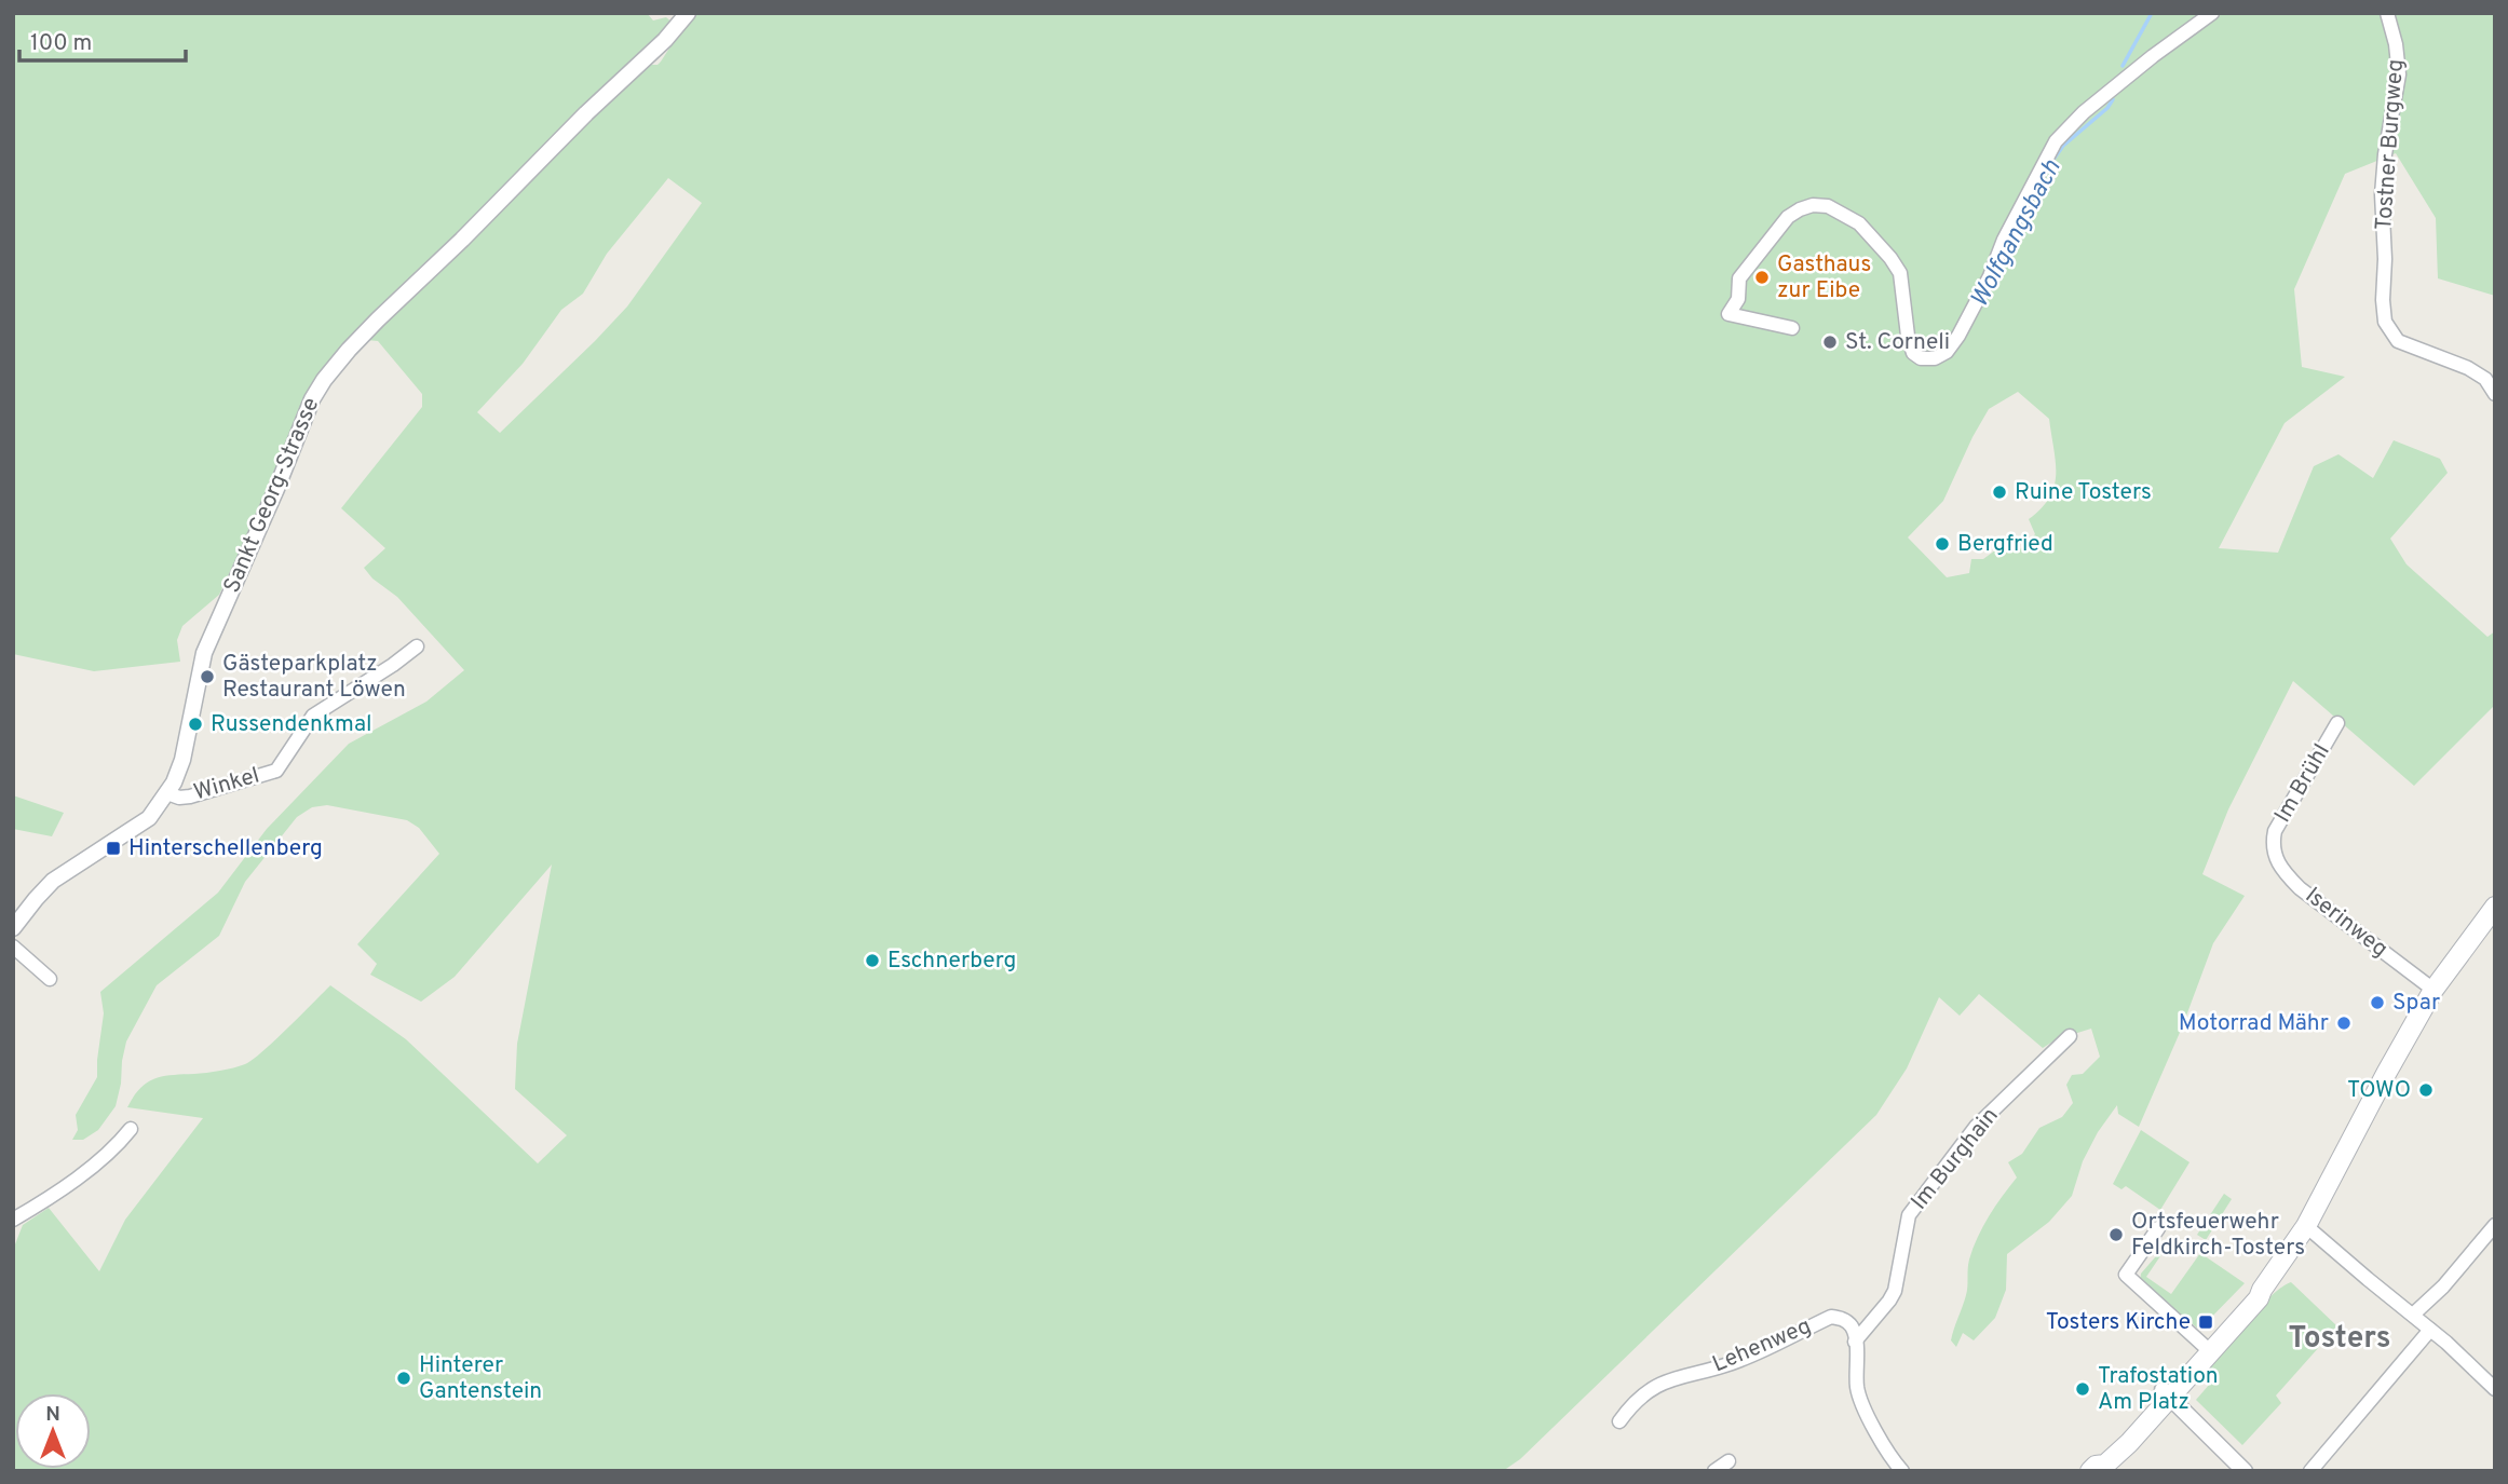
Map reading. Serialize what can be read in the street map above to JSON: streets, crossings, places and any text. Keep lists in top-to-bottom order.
{
  "streets": {
    "street": [
      "Tostner Burgweg",
      "Sankt Georg-Strasse",
      "Im Brühl",
      "Winkel",
      "Iserinweg",
      "Im Burghain",
      "Lehenweg"
    ]
  },
  "crossings": [
    ["Sankt Georg-Strasse", "Winkel"],
    ["Im Brühl", "Iserinweg"],
    ["Im Burghain", "Lehenweg"]
  ],
  "districts": ["Tosters"],
  "water": ["Wolfgangsbach"],
  "places": {
    "other": [
      "Gasthaus zur Eibe",
      "St. Corneli",
      "Ruine Tosters",
      "Bergfried",
      "Gästeparkplatz Restaurant Löwen",
      "Russendenkmal",
      "Eschnerberg",
      "Spar",
      "Motorrad Mähr",
      "TOWO",
      "Ortsfeuerwehr Feldkirch-Tosters",
      "Hinterer Gantenstein",
      "Trafostation Am Platz"
    ],
    "transit": ["Hinterschellenberg", "Tosters Kirche"]
  },
  "scale_bar": "100 m",
  "north": "top"
}
